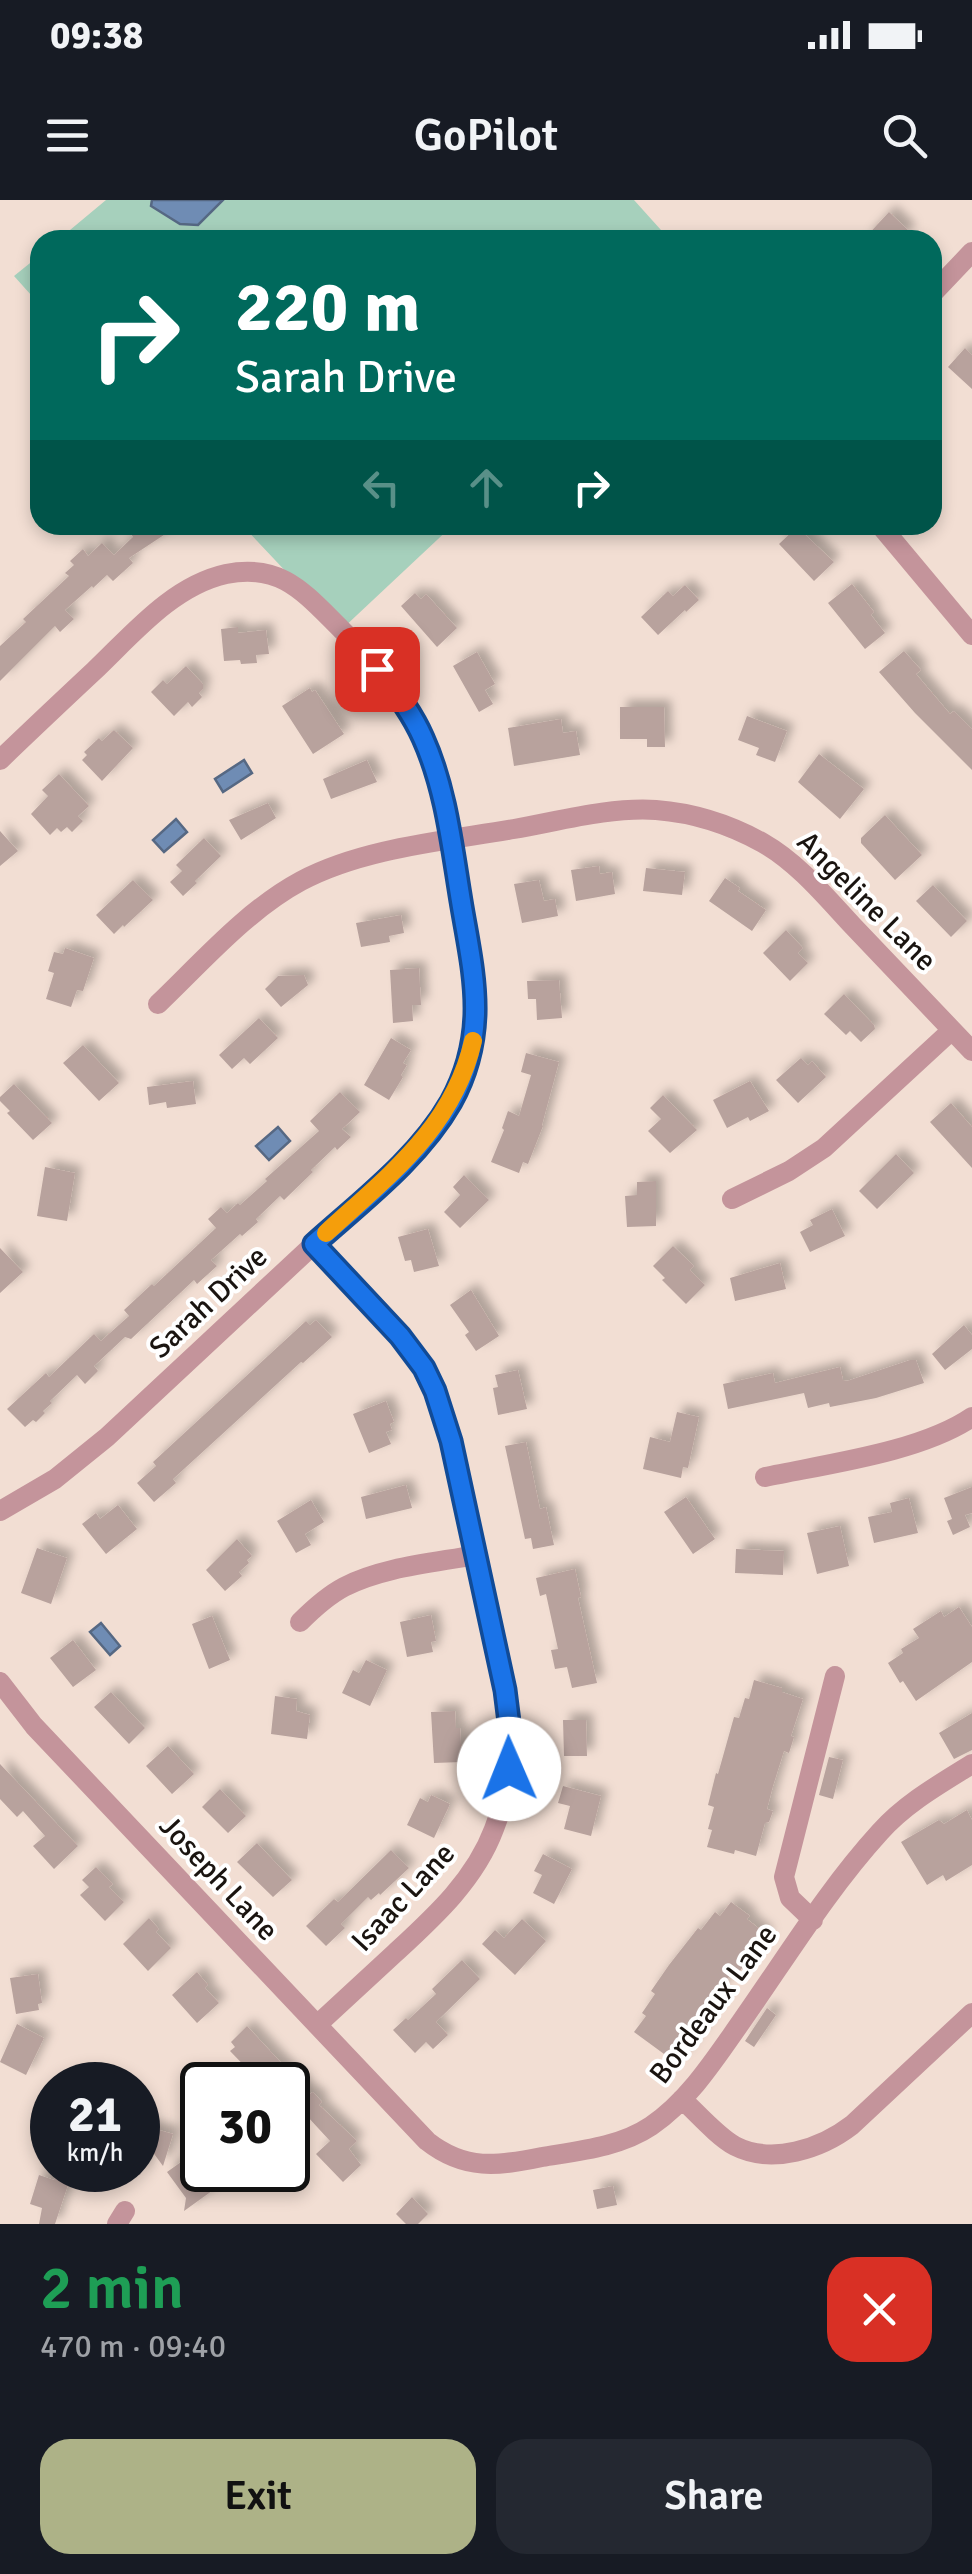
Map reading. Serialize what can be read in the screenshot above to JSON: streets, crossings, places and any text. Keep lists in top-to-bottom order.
{
  "streets": {
    "street": [
      "Angeline Lane",
      "Sarah Drive",
      "Joseph Lane",
      "Isaac Lane",
      "Bordeaux Lane"
    ]
  },
  "crossings": [
    ["Angeline Lane", "Sarah Drive"],
    ["Sarah Drive", "Isaac Lane"],
    ["Joseph Lane", "Isaac Lane"],
    ["Joseph Lane", "Bordeaux Lane"]
  ],
  "page": {
    "status": "09:38",
    "header": "GoPilot",
    "turn": ["220 m", "Sarah Drive"],
    "speed": "21 km/h",
    "limit": "30",
    "heading": ["2 min", "470 m · 09:40"],
    "buttons": ["Exit", "Share"]
  }
}
